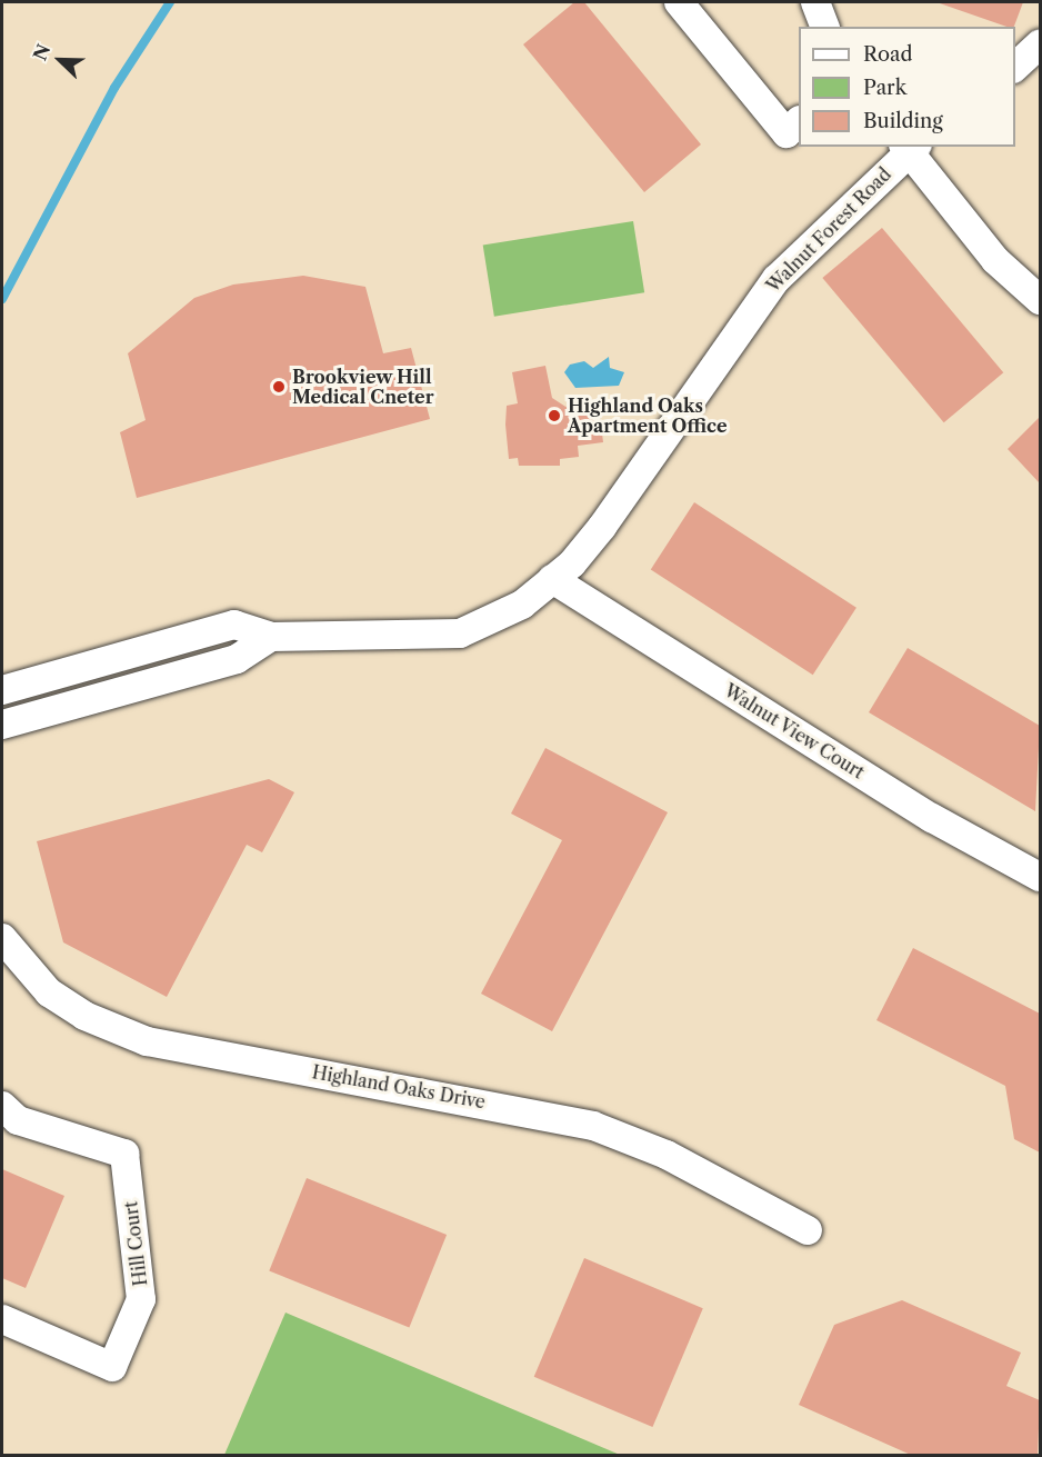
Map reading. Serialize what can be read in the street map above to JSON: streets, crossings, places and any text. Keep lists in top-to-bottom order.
{
  "streets": {
    "street": [
      "Walnut Forest Road",
      "Walnut View Court",
      "Highland Oaks Drive",
      "Hill Court"
    ]
  },
  "crossings": [
    ["Walnut Forest Road", "Walnut View Court"]
  ],
  "places": ["Brookview Hill Medical Cneter", "Highland Oaks Apartment Office"],
  "legend": ["Road", "Park", "Building"],
  "north": "top left"
}
